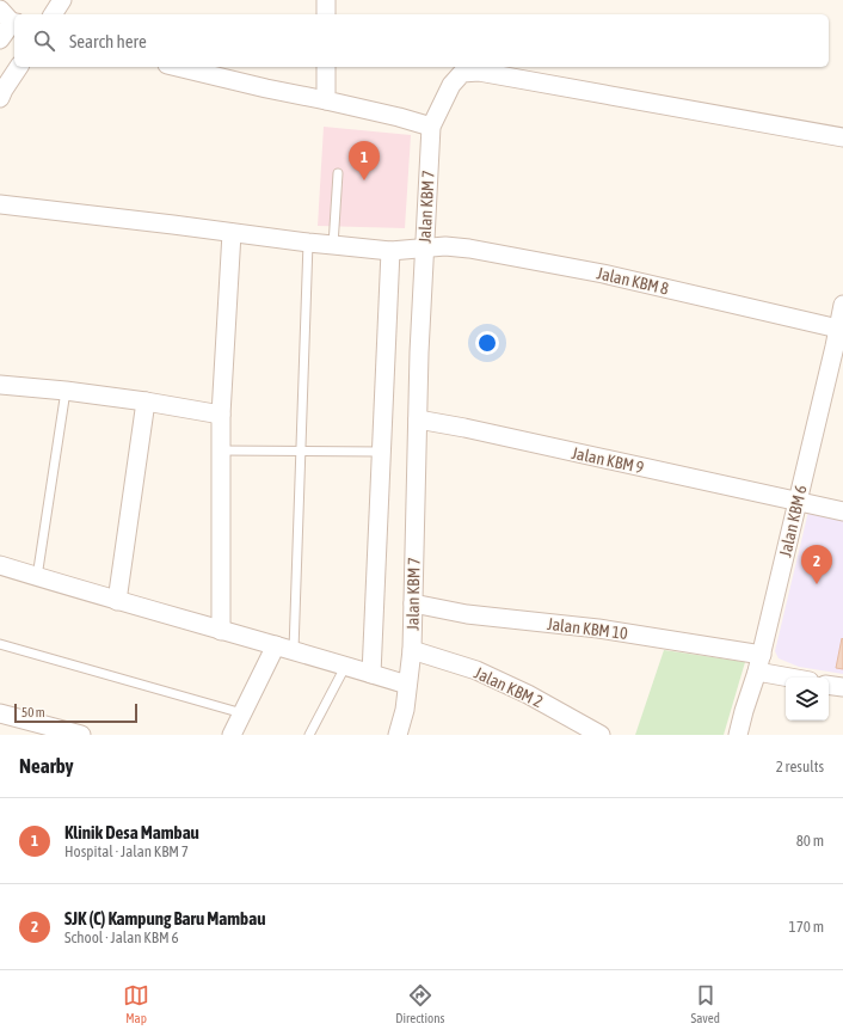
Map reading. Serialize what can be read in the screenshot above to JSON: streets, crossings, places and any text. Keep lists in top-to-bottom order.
{
  "streets": {
    "street": [
      "Jalan KBM 7",
      "Jalan KBM 8",
      "Jalan KBM 9",
      "Jalan KBM 6",
      "Jalan KBM 10",
      "Jalan KBM 2"
    ]
  },
  "crossings": [
    ["Jalan KBM 7", "Jalan KBM 8"],
    ["Jalan KBM 7", "Jalan KBM 9"],
    ["Jalan KBM 7", "Jalan KBM 10"],
    ["Jalan KBM 7", "Jalan KBM 2"],
    ["Jalan KBM 8", "Jalan KBM 6"],
    ["Jalan KBM 9", "Jalan KBM 6"],
    ["Jalan KBM 6", "Jalan KBM 10"]
  ],
  "scale_bar": "50 m",
  "page": {
    "search": "Search here",
    "pins": ["1", "2"],
    "scale": "50 m",
    "heading": ["Nearby", "2 results"],
    "list": [
      {
        "mark": "1",
        "name": "Klinik Desa Mambau",
        "note": "Hospital · Jalan KBM 7",
        "value": "80 m"
      },
      {
        "mark": "2",
        "name": "SJK (C) Kampung Baru Mambau",
        "note": "School · Jalan KBM 6",
        "value": "170 m"
      }
    ],
    "nav": ["Map", "Directions", "Saved"]
  }
}
